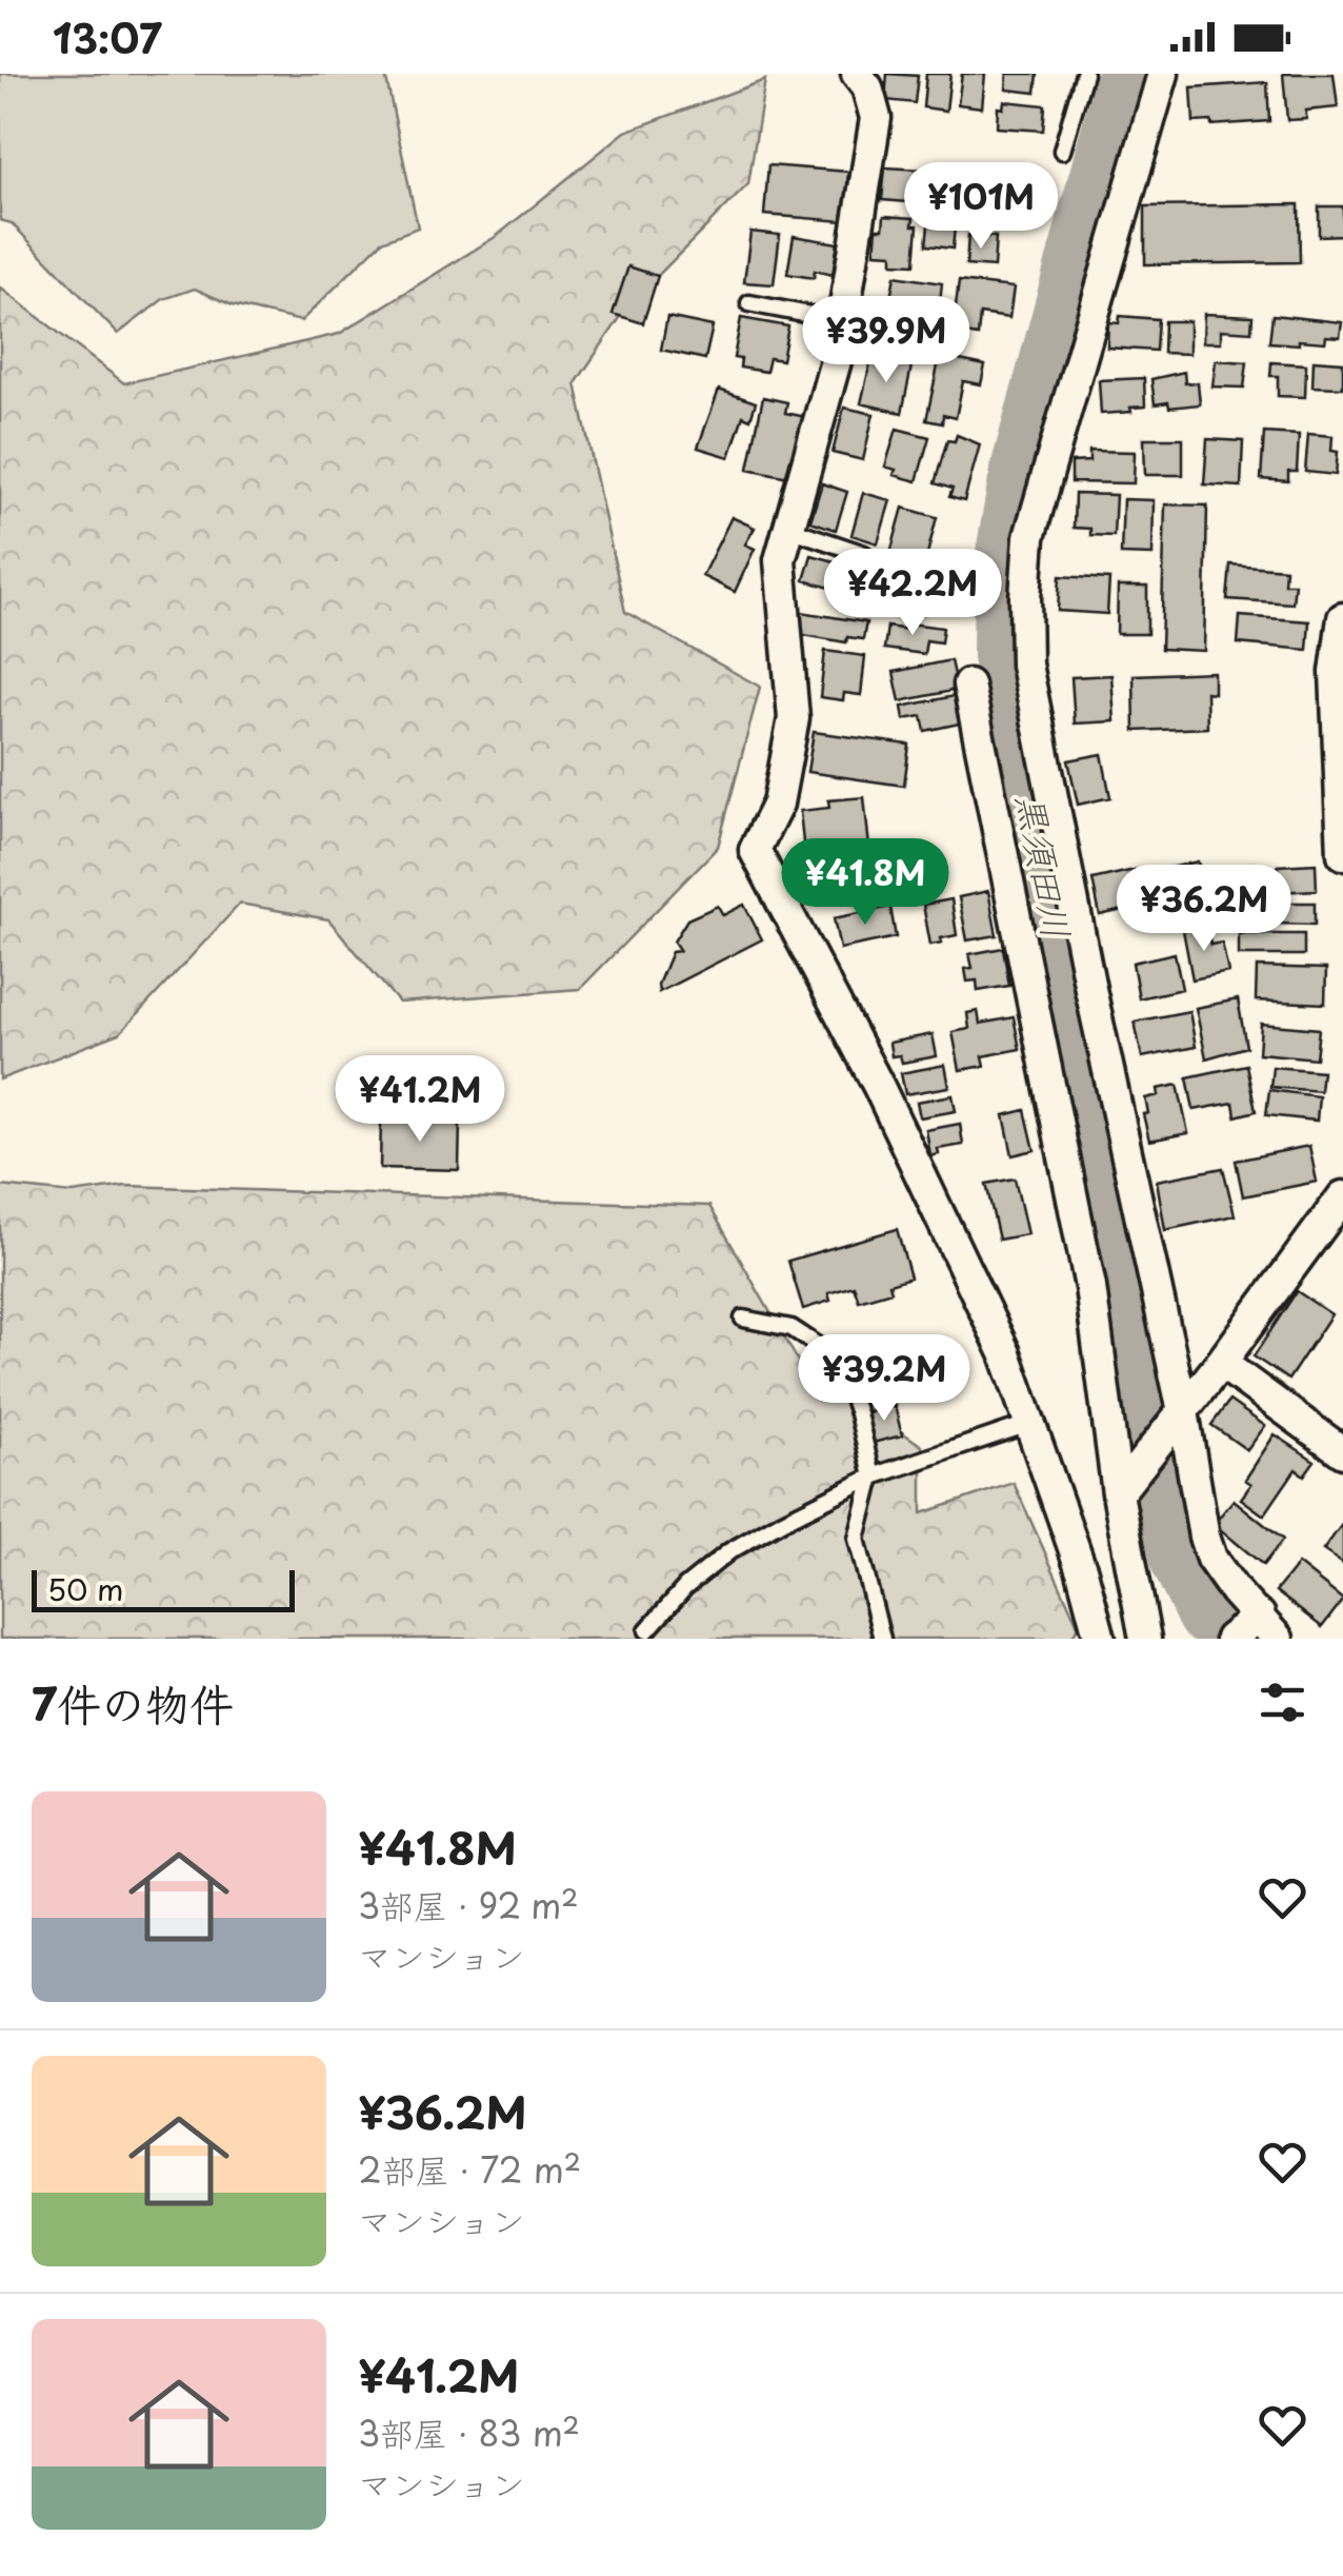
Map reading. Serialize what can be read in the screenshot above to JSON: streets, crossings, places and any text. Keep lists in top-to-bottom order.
{
  "water": ["黒須田川"],
  "scale_bar": "50 m",
  "page": {
    "status": "13:07",
    "price": [
      "¥101M",
      "¥39.9M",
      "¥42.2M",
      "¥41.8M",
      "¥36.2M",
      "¥41.2M",
      "¥39.2M"
    ],
    "scale": "50 m",
    "heading": "7件の物件",
    "list": [
      {
        "name": "¥41.8M",
        "note": "3部屋 · 92 m² · マンション"
      },
      {
        "name": "¥36.2M",
        "note": "2部屋 · 72 m² · マンション"
      },
      {
        "name": "¥41.2M",
        "note": "3部屋 · 83 m² · マンション"
      }
    ]
  }
}
